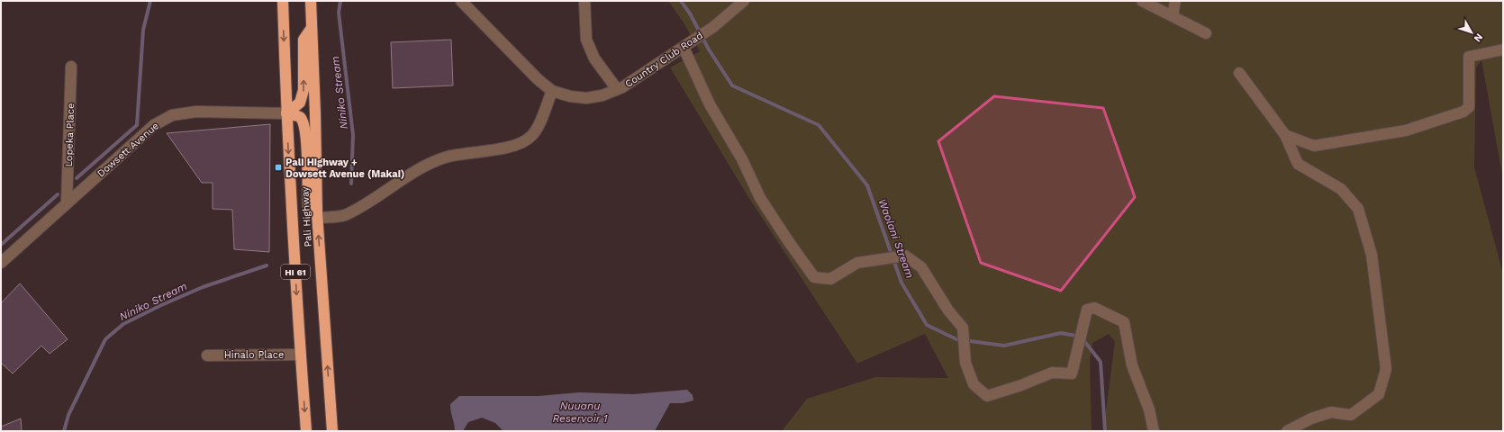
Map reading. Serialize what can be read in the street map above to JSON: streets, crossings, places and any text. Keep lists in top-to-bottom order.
{
  "streets": {
    "highway": ["Pali Highway", "HI 61"],
    "street": [
      "Country Club Road",
      "Lopeka Place",
      "Dowsett Avenue",
      "Hinalo Place"
    ]
  },
  "crossings": [
    ["Lopeka Place", "Dowsett Avenue"],
    ["Dowsett Avenue", "Pali Highway"],
    ["Pali Highway", "Hinalo Place"]
  ],
  "water": ["Niniko Stream", "Waolani Stream", "Nuuanu Reservoir 1"],
  "places": {
    "transit": ["Pali Highway + Dowsett Avenue (Makai)"]
  },
  "north": "bottom right"
}
